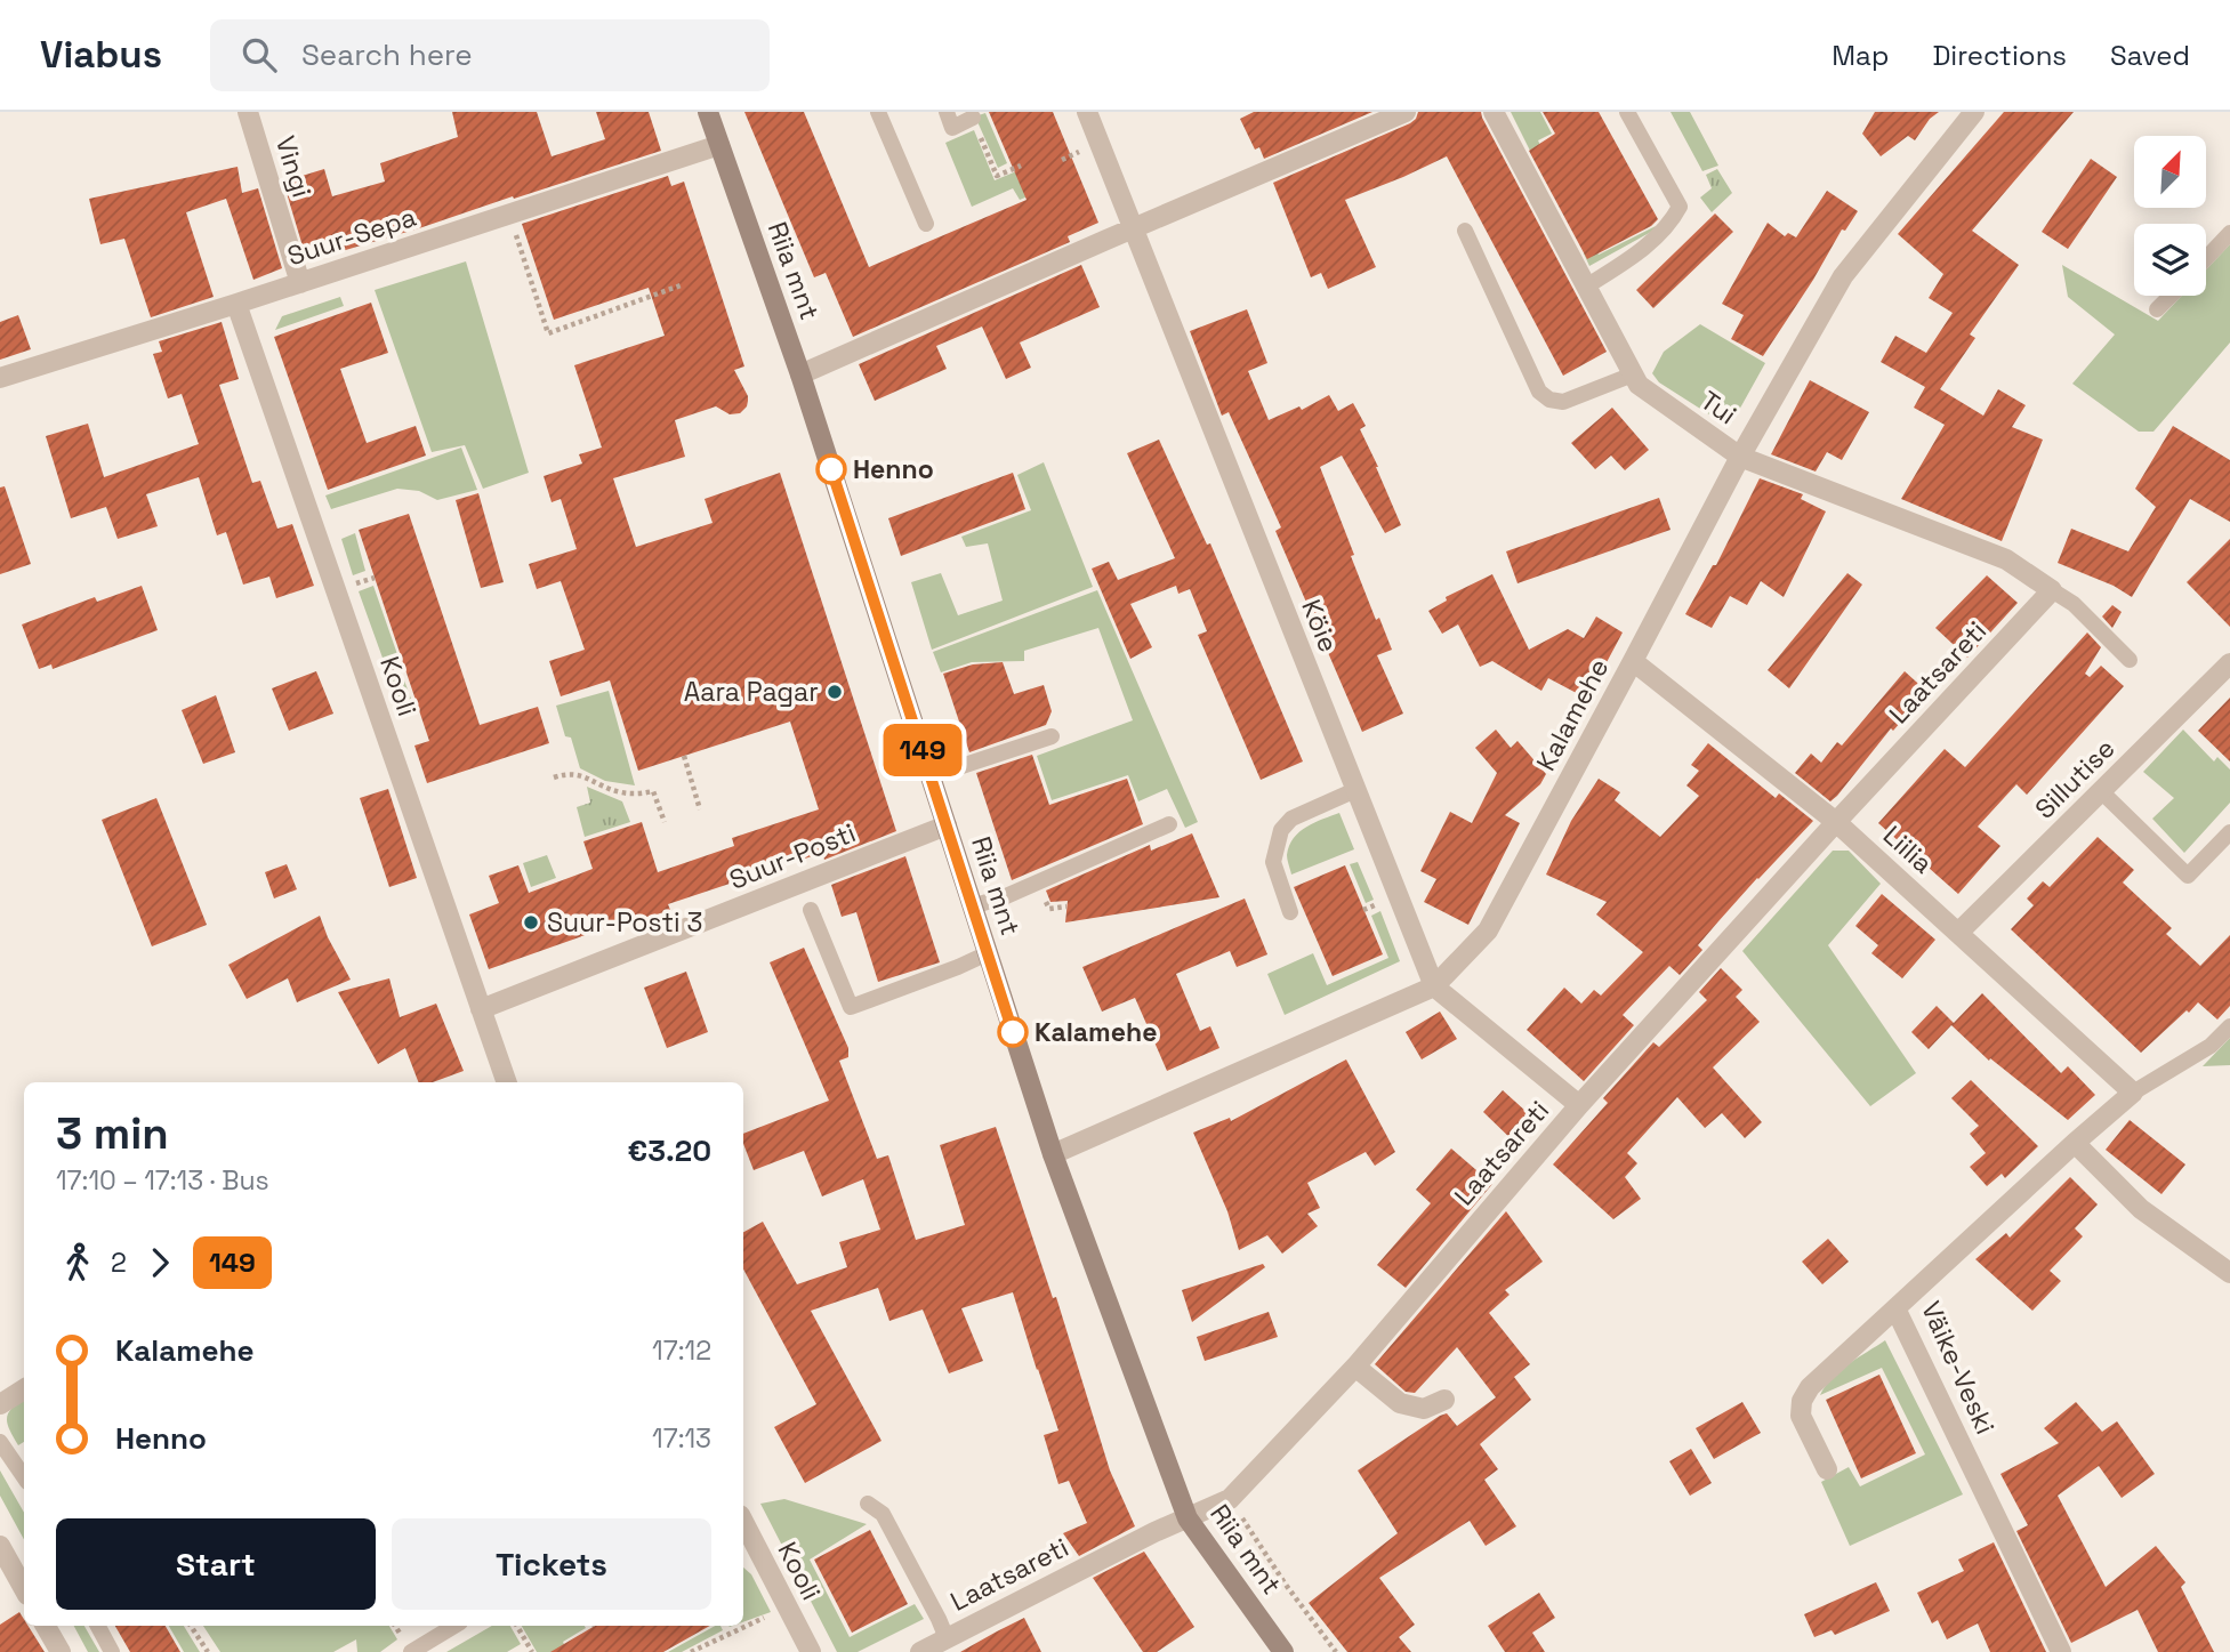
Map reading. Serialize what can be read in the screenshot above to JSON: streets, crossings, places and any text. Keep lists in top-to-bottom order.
{
  "streets": {
    "main road": ["Riia mnt"],
    "street": [
      "Vingi",
      "Suur-Sepa",
      "Tui",
      "Köie",
      "Laatsareti",
      "Kooli",
      "Kalamehe",
      "Sillutise",
      "Liilia",
      "Suur-Posti",
      "Väike-Veski"
    ]
  },
  "crossings": [
    ["Vingi", "Suur-Sepa"],
    ["Suur-Sepa", "Riia mnt"],
    ["Suur-Sepa", "Kooli"],
    ["Riia mnt", "Laatsareti"],
    ["Riia mnt", "Kalamehe"],
    ["Riia mnt", "Suur-Posti"],
    ["Tui", "Laatsareti"],
    ["Tui", "Kalamehe"],
    ["Köie", "Laatsareti"],
    ["Köie", "Kalamehe"],
    ["Laatsareti", "Liilia"],
    ["Kooli", "Suur-Posti"],
    ["Kalamehe", "Liilia"],
    ["Sillutise", "Liilia"],
    ["Liilia", "Väike-Veski"]
  ],
  "places": [
    "Henno",
    "Aara Pagar",
    "Suur-Posti 3",
    "Kalamehe"
  ],
  "lines": ["bus line 149"],
  "north": "top right",
  "page": {
    "header": "Viabus",
    "search": "Search here",
    "nav": ["Map", "Directions", "Saved"],
    "on_map": "149",
    "heading": ["3 min", "17:10 – 17:13 · Bus", "€3.20"],
    "legs": ["2", "149"],
    "list": [
      {
        "name": "Kalamehe",
        "value": "17:12"
      },
      {
        "name": "Henno",
        "value": "17:13"
      }
    ],
    "buttons": ["Start", "Tickets"]
  }
}
